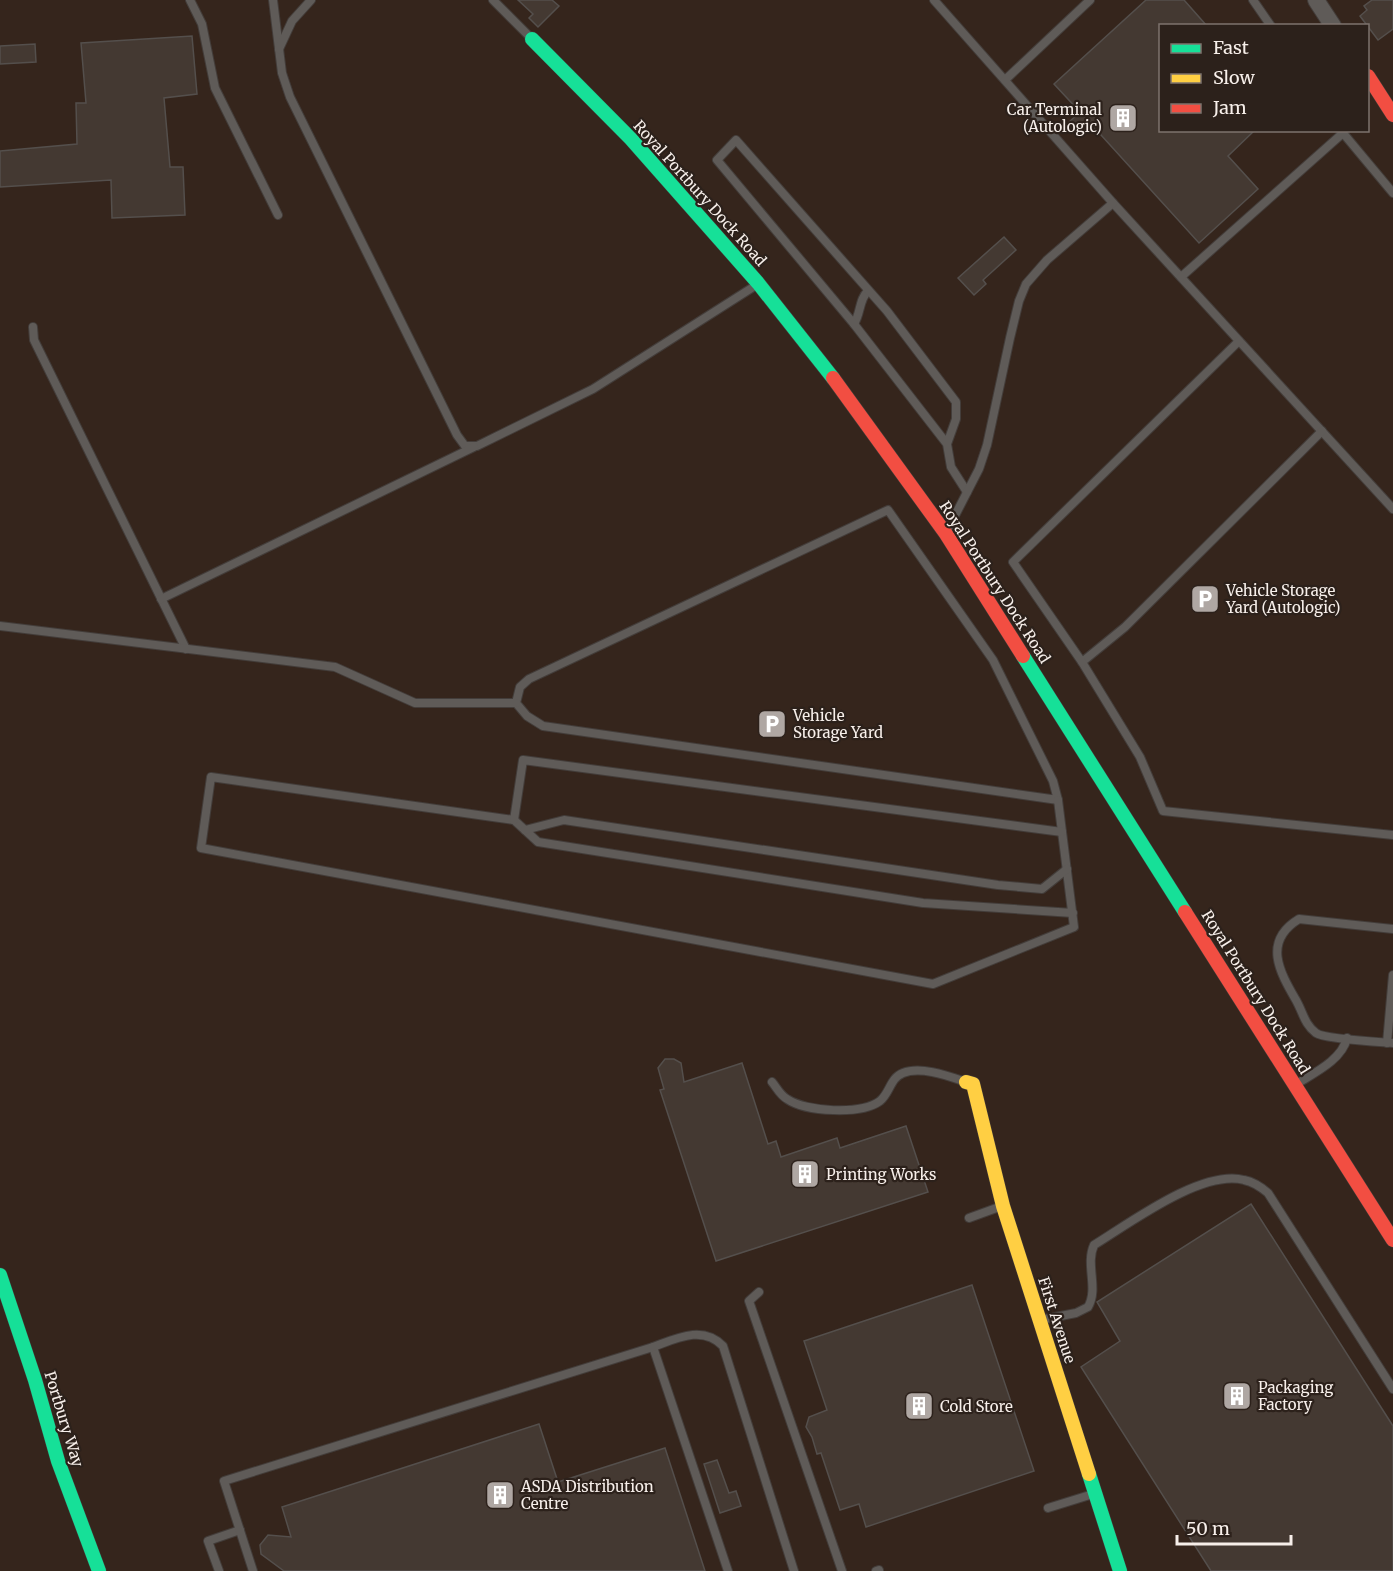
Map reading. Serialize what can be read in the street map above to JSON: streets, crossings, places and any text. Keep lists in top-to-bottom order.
{
  "streets": {
    "street": ["Royal Portbury Dock Road", "First Avenue", "Portbury Way"]
  },
  "places": {
    "building": [
      "Car Terminal (Autologic)",
      "Printing Works",
      "Packaging Factory",
      "Cold Store",
      "ASDA Distribution Centre"
    ],
    "parking": ["Vehicle Storage Yard (Autologic)", "Vehicle Storage Yard"]
  },
  "legend": ["Fast", "Slow", "Jam"],
  "scale_bar": "50 m"
}
